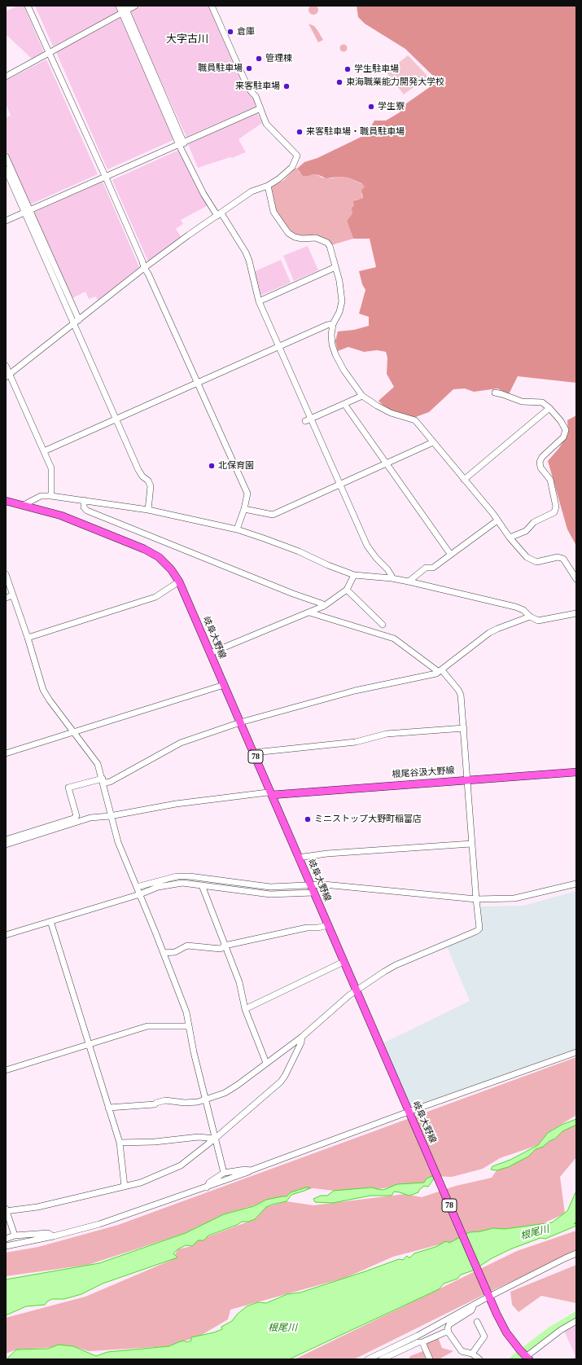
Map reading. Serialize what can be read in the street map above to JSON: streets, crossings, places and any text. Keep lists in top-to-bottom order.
{
  "streets": {
    "main road": ["岐阜大野線", "78", "根尾谷汲大野線"]
  },
  "crossings": [
    ["岐阜大野線", "根尾谷汲大野線"]
  ],
  "districts": ["大字古川"],
  "water": ["根尾川"],
  "places": [
    "倉庫",
    "管理棟",
    "職員駐車場",
    "学生駐車場",
    "東海職業能力開発大学校",
    "来客駐車場",
    "学生寮",
    "来客駐車場・職員駐車場",
    "北保育園",
    "ミニストップ大野町稲富店"
  ]
}
